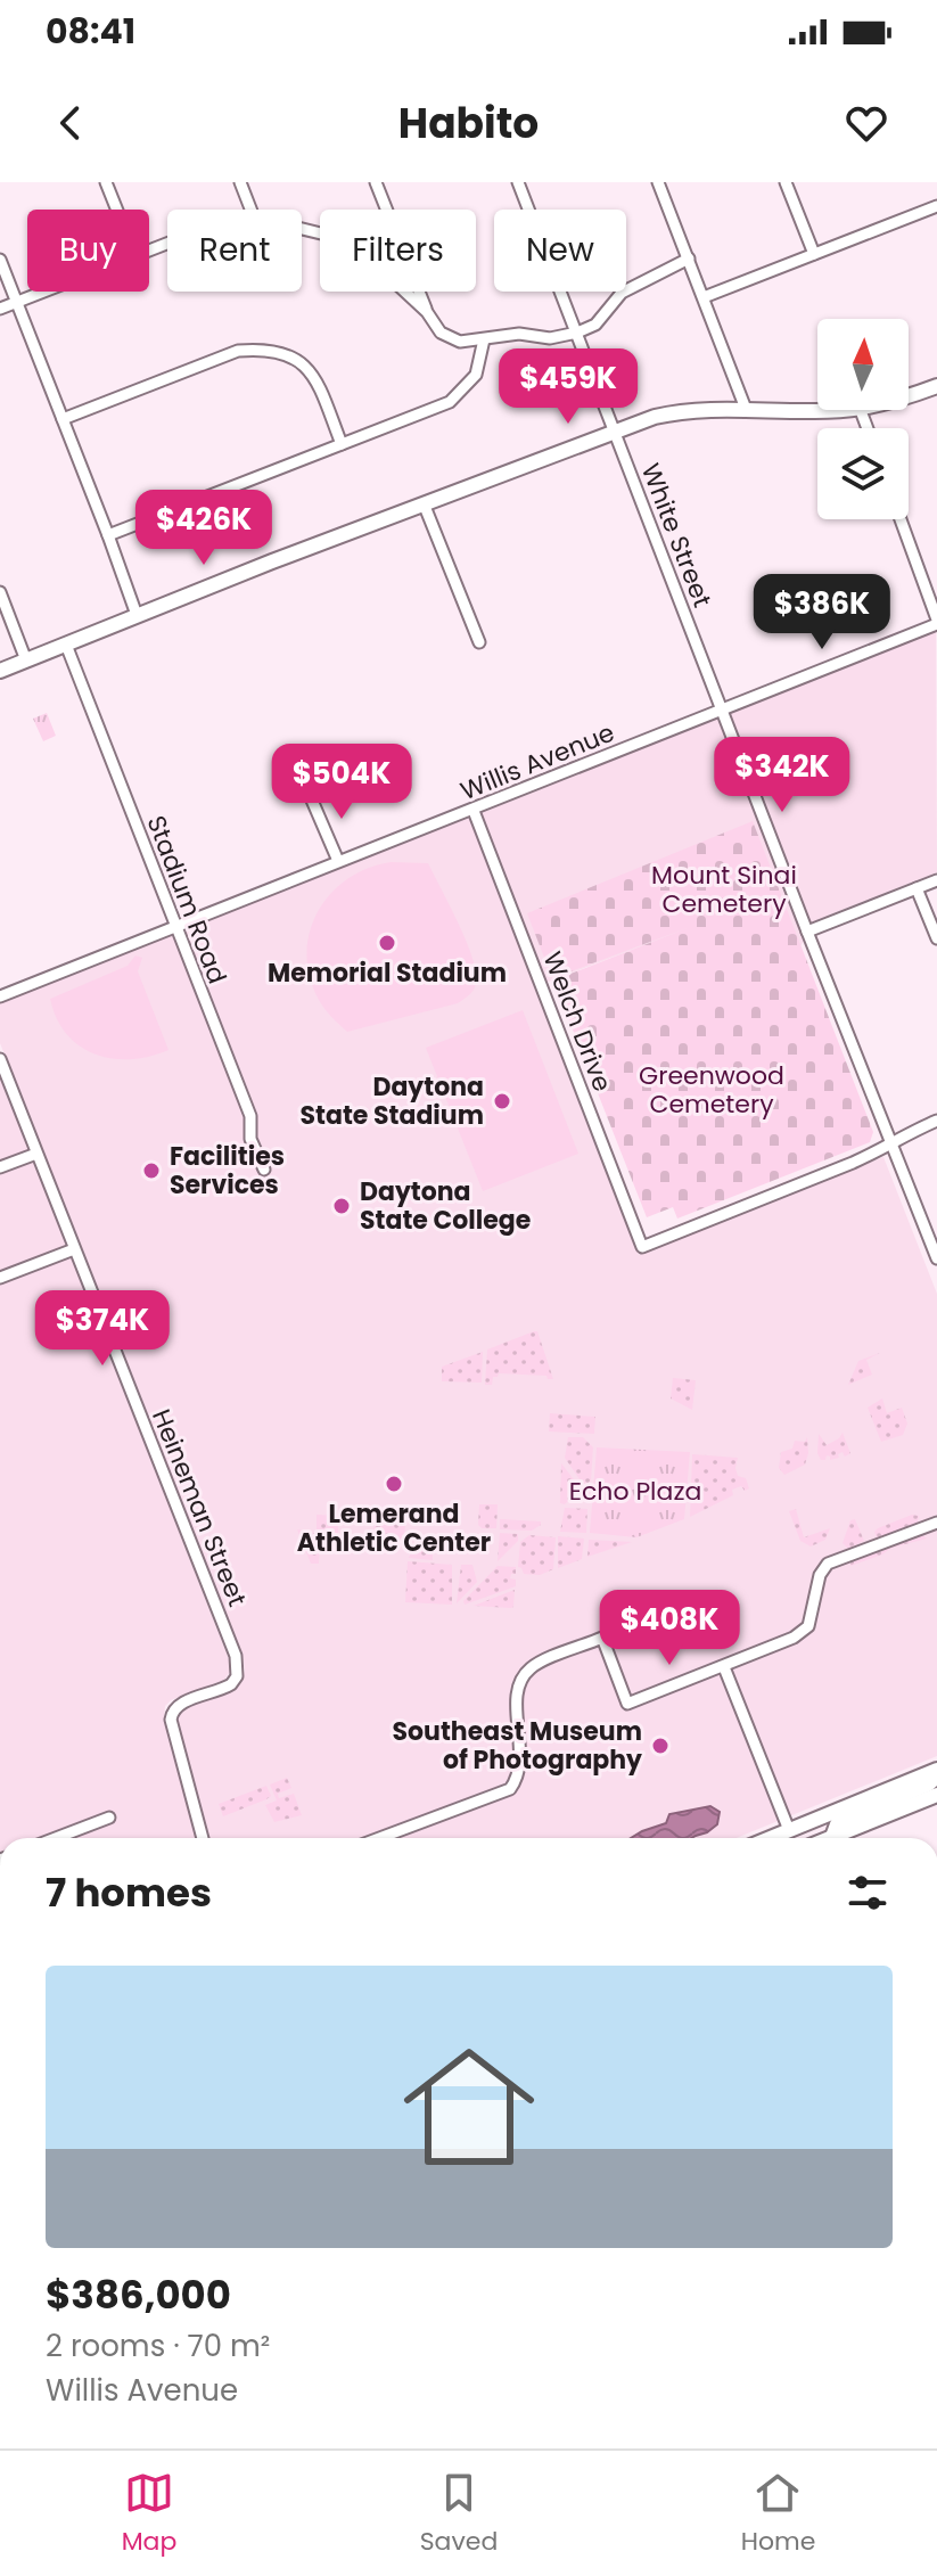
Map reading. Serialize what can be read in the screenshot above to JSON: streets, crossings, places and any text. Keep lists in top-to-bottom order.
{
  "streets": {
    "street": [
      "White Street",
      "Willis Avenue",
      "Stadium Road",
      "Welch Drive",
      "Heineman Street"
    ]
  },
  "crossings": [
    ["White Street", "Willis Avenue"],
    ["White Street", "Welch Drive"],
    ["Willis Avenue", "Stadium Road"],
    ["Willis Avenue", "Welch Drive"]
  ],
  "parks": ["Mount Sinai Cemetery", "Greenwood Cemetery", "Echo Plaza"],
  "places": [
    "Memorial Stadium",
    "Daytona State Stadium",
    "Facilities Services",
    "Daytona State College",
    "Lemerand Athletic Center",
    "Southeast Museum of Photography"
  ],
  "north": "top",
  "page": {
    "status": "08:41",
    "header": "Habito",
    "chip": [
      "Buy",
      "Rent",
      "Filters",
      "New"
    ],
    "price": [
      "$459K",
      "$426K",
      "$386K",
      "$342K",
      "$504K",
      "$374K",
      "$408K"
    ],
    "heading": "7 homes",
    "list": [
      {
        "name": "$386,000",
        "note": "2 rooms · 70 m² · Willis Avenue"
      }
    ],
    "tabs": ["Map", "Saved", "Home"]
  }
}
